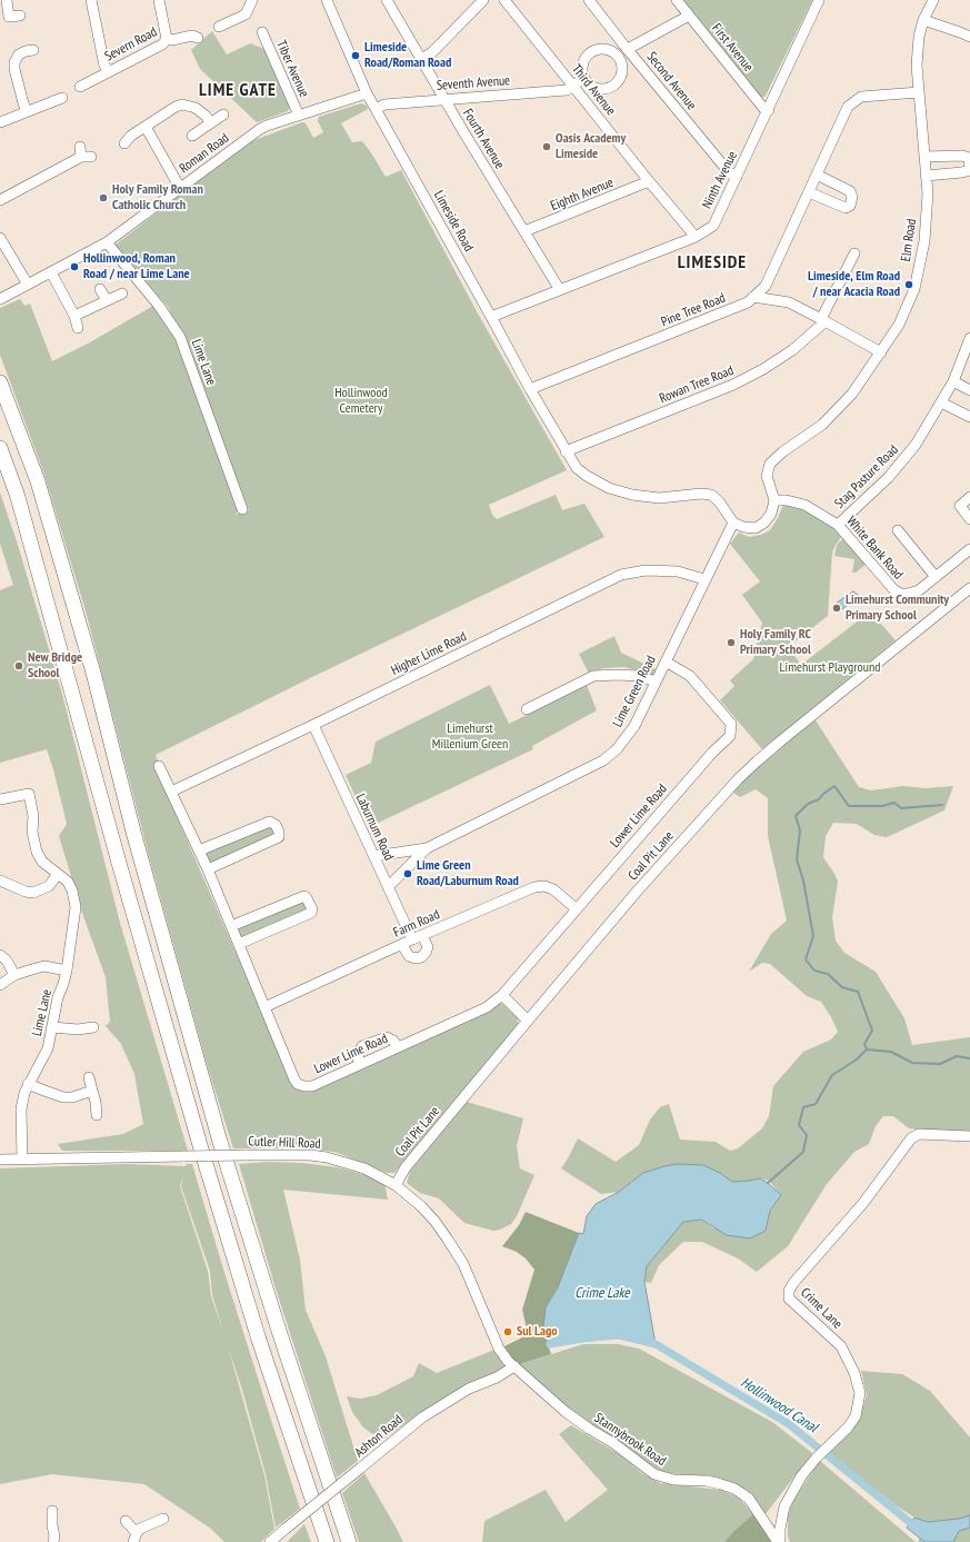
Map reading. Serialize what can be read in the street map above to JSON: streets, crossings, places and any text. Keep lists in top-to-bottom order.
{
  "streets": {
    "street": [
      "Severn Road",
      "First Avenue",
      "Tiber Avenue",
      "Second Avenue",
      "Seventh Avenue",
      "Third Avenue",
      "Fourth Avenue",
      "Roman Road",
      "Ninth Avenue",
      "Eighth Avenue",
      "Limeside Road",
      "Elm Road",
      "Pine Tree Road",
      "Lime Lane",
      "Rowan Tree Road",
      "Stag Pasture Road",
      "White Bank Road",
      "Higher Lime Road",
      "Lime Green Road",
      "Lower Lime Road",
      "Laburnum Road",
      "Coal Pit Lane",
      "Farm Road",
      "Cutler Hill Road",
      "Crime Lane",
      "Ashton Road",
      "Stannybrook Road"
    ]
  },
  "crossings": [
    ["First Avenue", "Ninth Avenue"],
    ["Tiber Avenue", "Roman Road"],
    ["Second Avenue", "Ninth Avenue"],
    ["Seventh Avenue", "Third Avenue"],
    ["Seventh Avenue", "Fourth Avenue"],
    ["Seventh Avenue", "Limeside Road"],
    ["Third Avenue", "Ninth Avenue"],
    ["Third Avenue", "Eighth Avenue"],
    ["Fourth Avenue", "Ninth Avenue"],
    ["Fourth Avenue", "Eighth Avenue"],
    ["Roman Road", "Limeside Road"],
    ["Roman Road", "Lime Lane"],
    ["Ninth Avenue", "Limeside Road"],
    ["Limeside Road", "Pine Tree Road"],
    ["Limeside Road", "Rowan Tree Road"],
    ["Limeside Road", "Lime Green Road"],
    ["Elm Road", "Pine Tree Road"],
    ["Elm Road", "White Bank Road"],
    ["Lime Lane", "Cutler Hill Road"],
    ["Stag Pasture Road", "White Bank Road"],
    ["Higher Lime Road", "Lime Green Road"],
    ["Higher Lime Road", "Lower Lime Road"],
    ["Higher Lime Road", "Laburnum Road"],
    ["Lime Green Road", "Lower Lime Road"],
    ["Lime Green Road", "Laburnum Road"],
    ["Lower Lime Road", "Farm Road"],
    ["Laburnum Road", "Farm Road"],
    ["Coal Pit Lane", "Cutler Hill Road"],
    ["Cutler Hill Road", "Ashton Road"],
    ["Cutler Hill Road", "Stannybrook Road"],
    ["Crime Lane", "Stannybrook Road"],
    ["Ashton Road", "Stannybrook Road"]
  ],
  "districts": ["LIME GATE", "LIMESIDE"],
  "water": ["Crime Lake", "Hollinwood Canal"],
  "parks": ["Hollinwood Cemetery", "Limehurst Playground", "Limehurst Millenium Green"],
  "places": [
    "Limeside Road/Roman Road",
    "Oasis Academy Limeside",
    "Holy Family Roman Catholic Church",
    "Hollinwood, Roman Road / near Lime Lane",
    "Limeside, Elm Road / near Acacia Road",
    "Limehurst Community Primary School",
    "Holy Family RC Primary School",
    "New Bridge School",
    "Lime Green Road/Laburnum Road",
    "Sul Lago"
  ]
}
